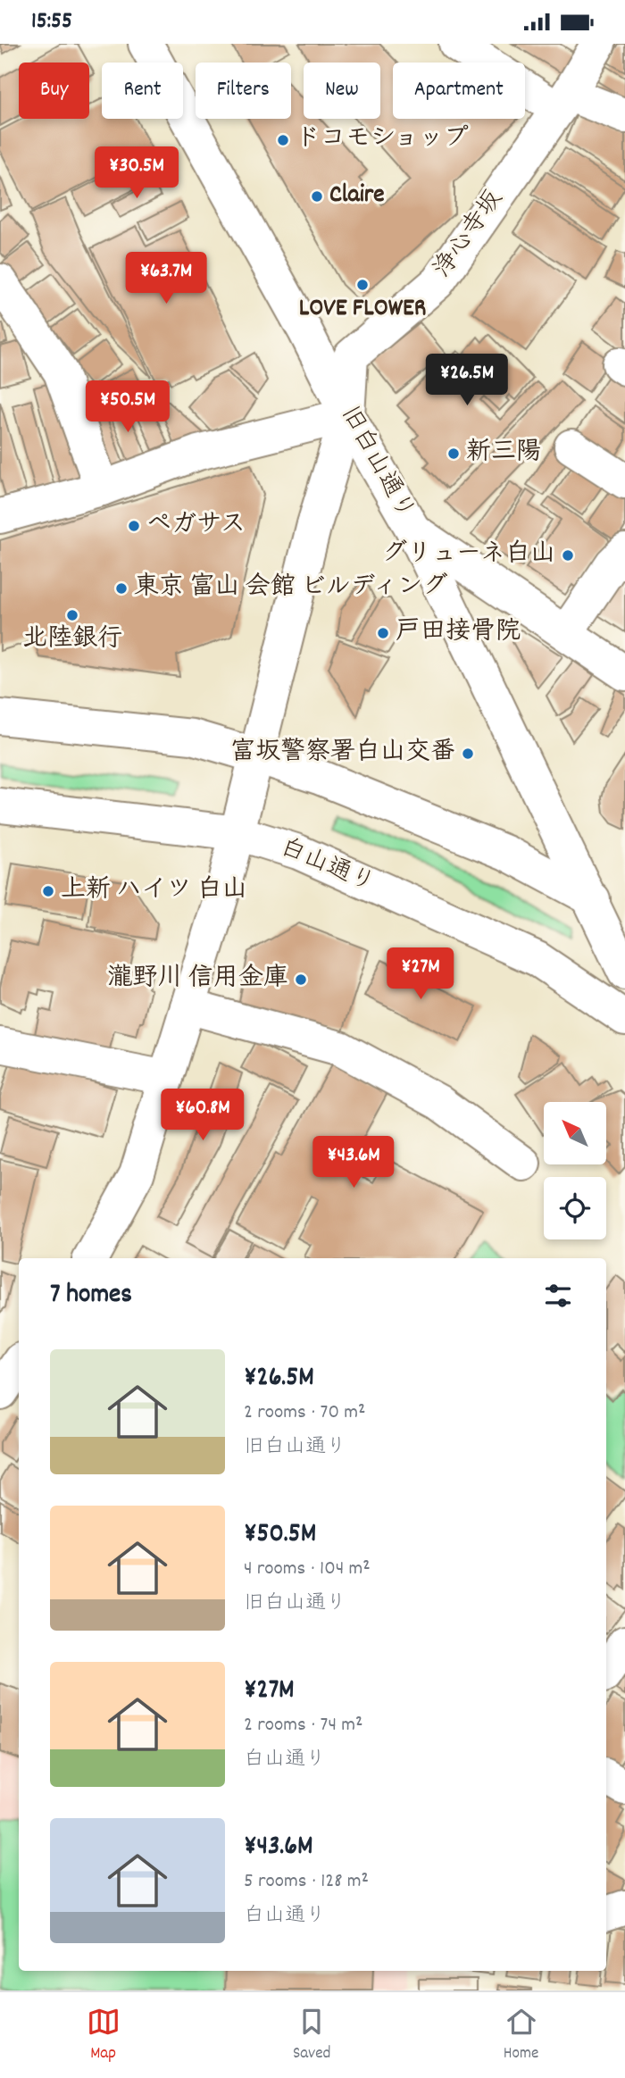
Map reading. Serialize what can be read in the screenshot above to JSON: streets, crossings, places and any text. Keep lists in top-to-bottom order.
{
  "streets": {
    "street": ["浄心寺坂", "旧白山通り", "白山通り"]
  },
  "crossings": [
    ["浄心寺坂", "旧白山通り"],
    ["浄心寺坂", "白山通り"]
  ],
  "places": [
    "ドコモショップ",
    "Claire",
    "LOVE FLOWER",
    "新三陽",
    "ペガサス",
    "グリューネ白山",
    "東京 富山 会館 ビルディング",
    "北陸銀行",
    "戸田接骨院",
    "富坂警察署白山交番",
    "上新 ハイツ 白山",
    "瀧野川 信用金庫"
  ],
  "north": "top left",
  "page": {
    "status": "15:55",
    "chip": [
      "Buy",
      "Rent",
      "Filters",
      "New",
      "Apartment"
    ],
    "price": [
      "¥30.5M",
      "¥63.7M",
      "¥26.5M",
      "¥50.5M",
      "¥27M",
      "¥60.8M",
      "¥43.6M"
    ],
    "heading": "7 homes",
    "list": [
      {
        "name": "¥26.5M",
        "note": "2 rooms · 70 m² · 旧白山通り"
      },
      {
        "name": "¥50.5M",
        "note": "4 rooms · 104 m² · 旧白山通り"
      },
      {
        "name": "¥27M",
        "note": "2 rooms · 74 m² · 白山通り"
      },
      {
        "name": "¥43.6M",
        "note": "5 rooms · 128 m² · 白山通り"
      }
    ],
    "tabs": ["Map", "Saved", "Home"]
  }
}
